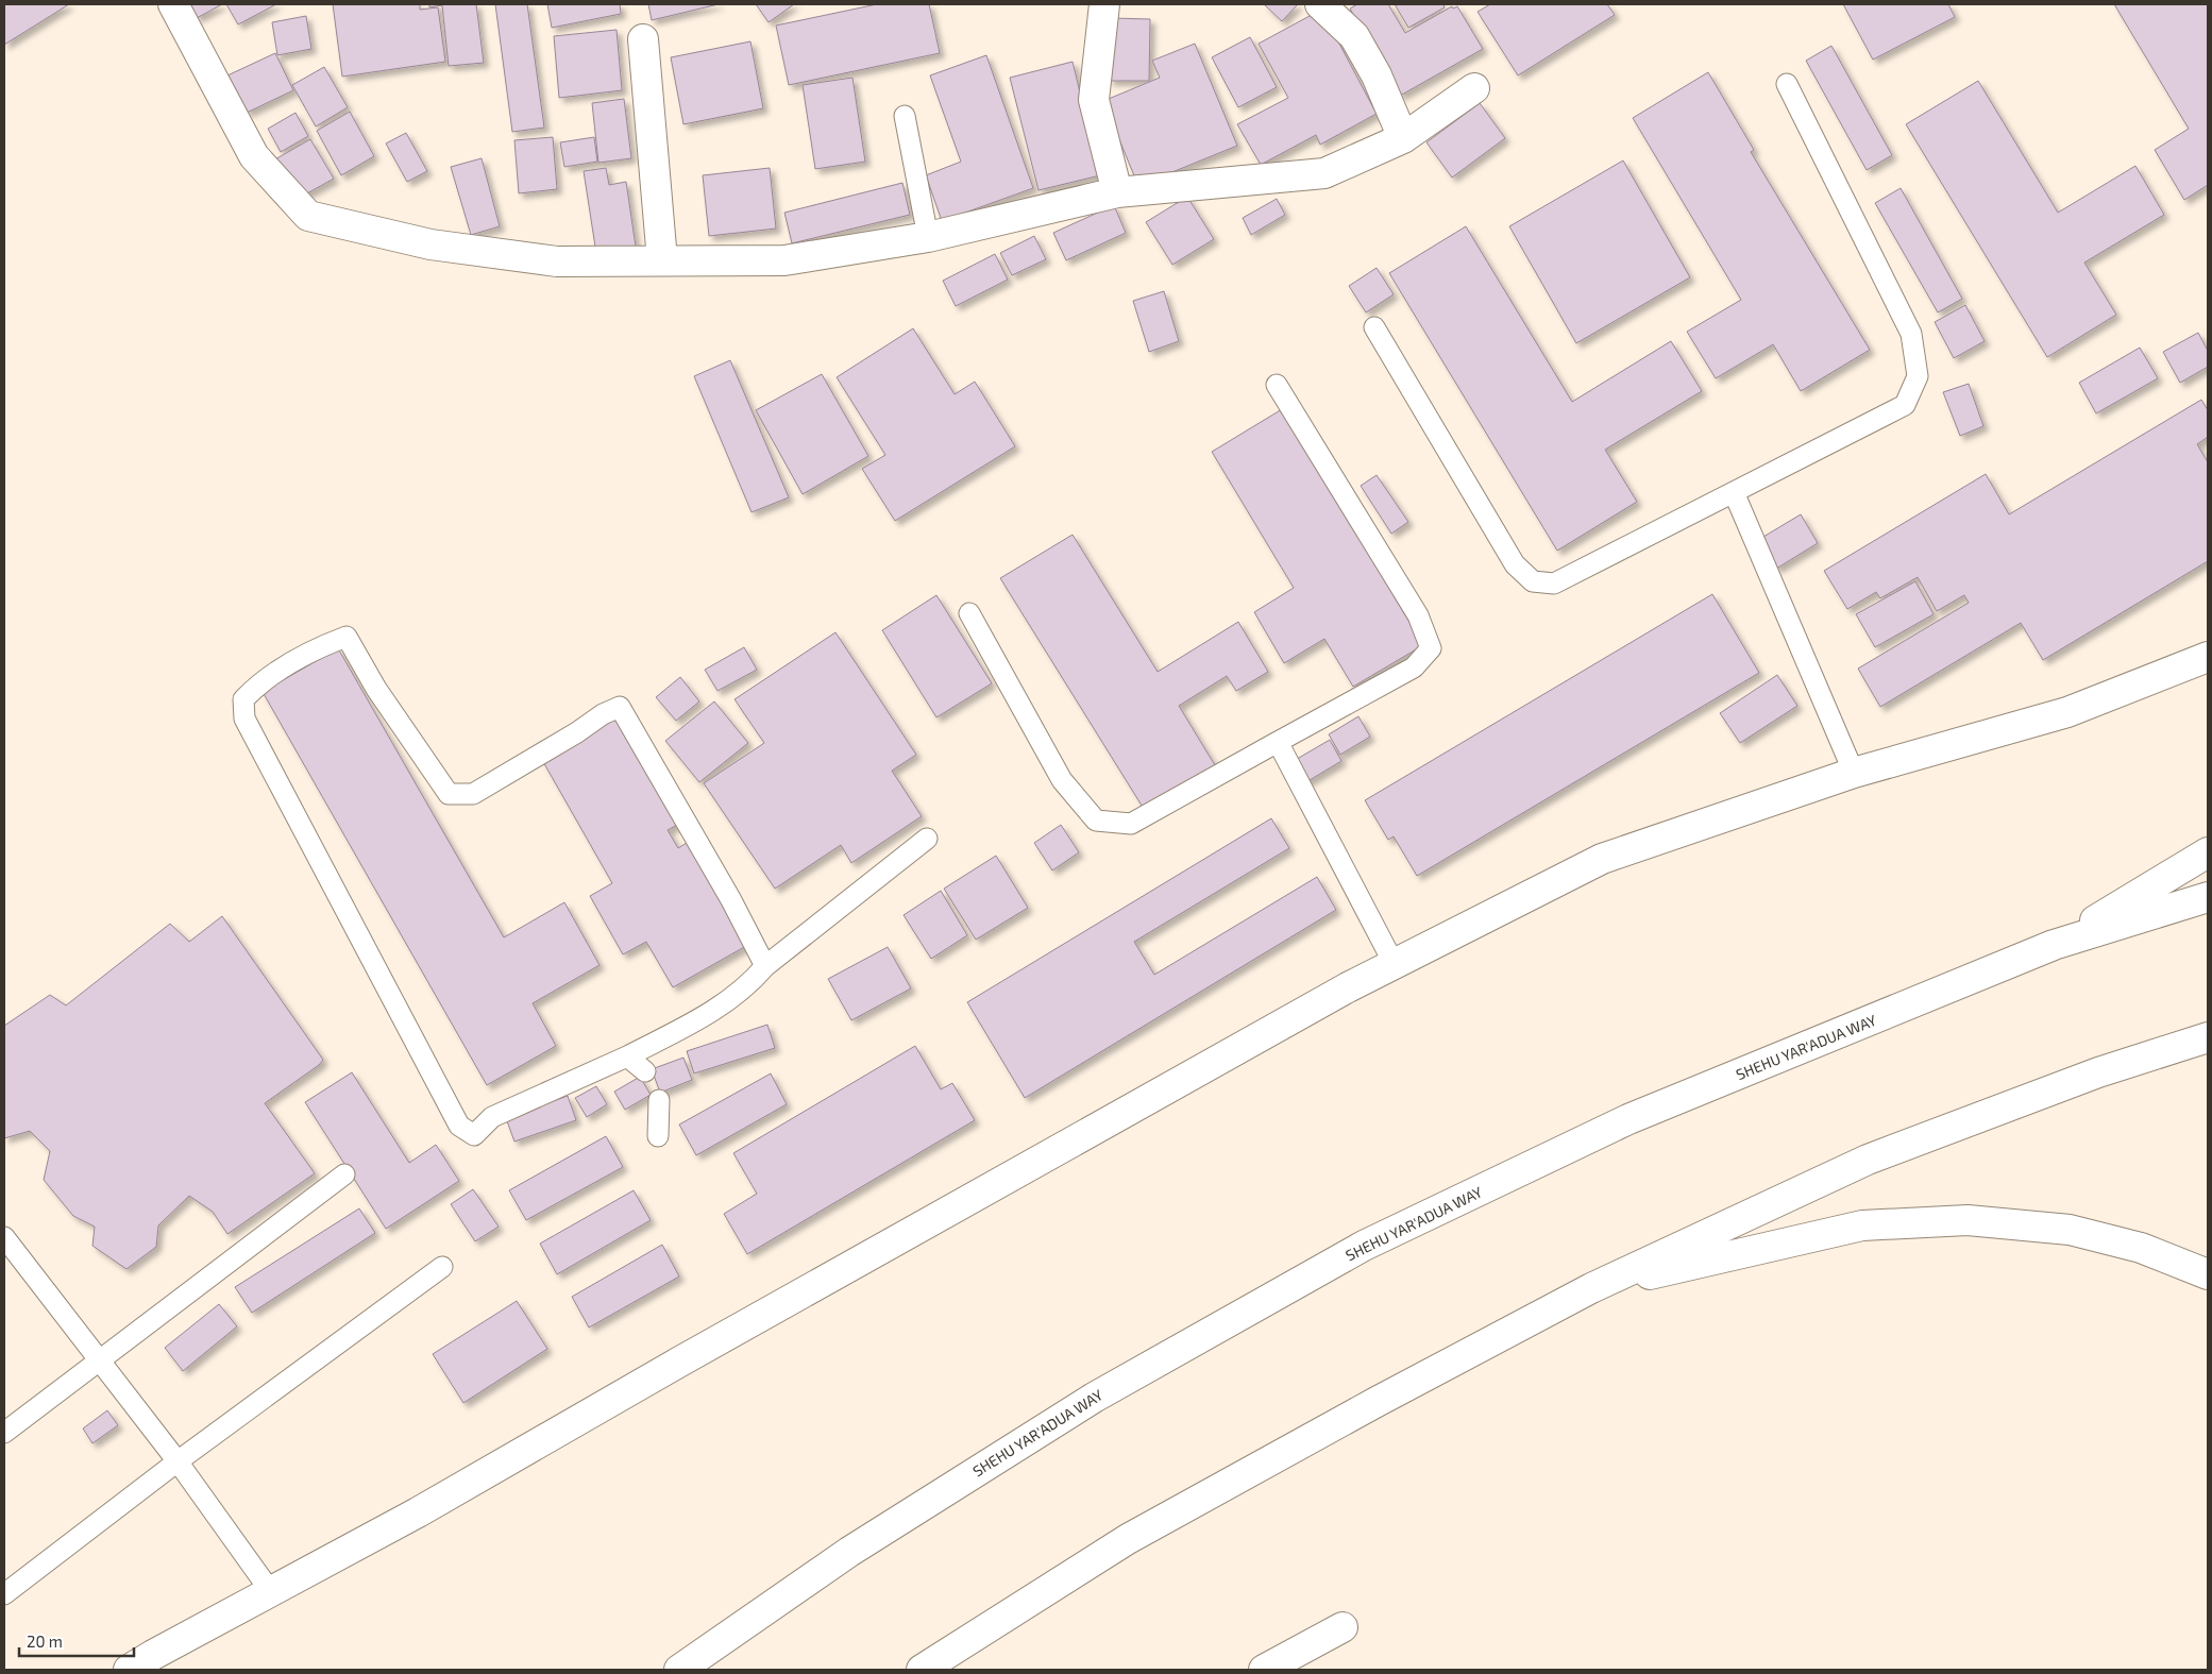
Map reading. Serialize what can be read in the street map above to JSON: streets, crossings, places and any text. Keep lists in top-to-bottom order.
{
  "streets": {
    "main road": ["SHEHU YAR'ADUA WAY"]
  },
  "scale_bar": "20 m"
}
